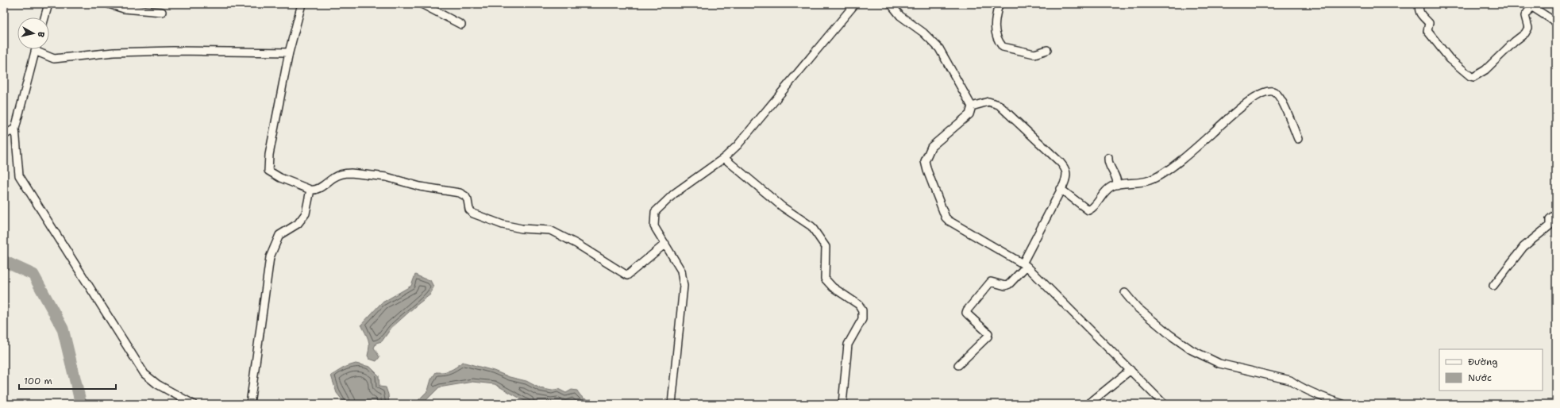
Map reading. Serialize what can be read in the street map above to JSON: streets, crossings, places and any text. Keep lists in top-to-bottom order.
{
  "legend": ["Đường", "Nước"],
  "scale_bar": "100 m",
  "north": "right"
}
